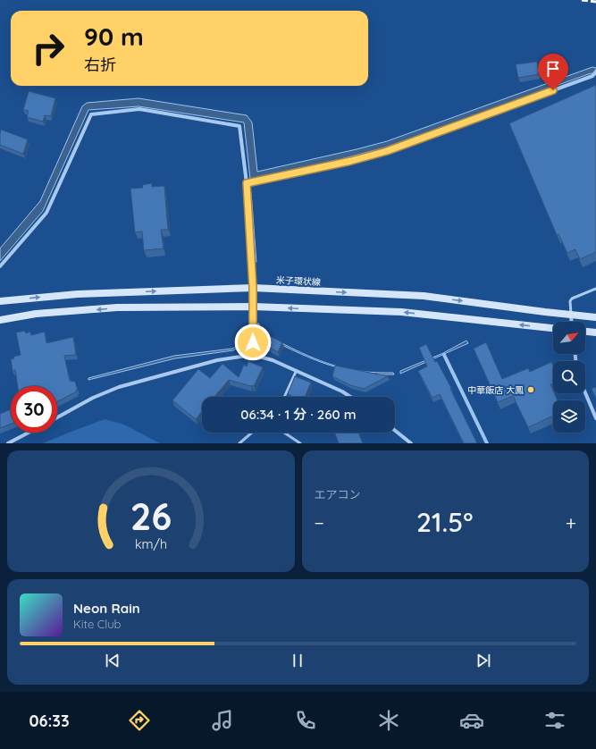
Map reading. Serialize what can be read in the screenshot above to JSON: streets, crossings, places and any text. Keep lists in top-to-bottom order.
{
  "streets": {
    "main road": ["米子環状線"]
  },
  "places": ["中華飯店 大鳳"],
  "north": "top right",
  "page": {
    "turn": ["90 m", "右折"],
    "limit": "30",
    "trip": "06:34 · 1 分 · 260 m",
    "tile": "エアコン",
    "heat": ["−", "21.5°", "+"],
    "song": ["Neon Rain", "Kite Club"],
    "tabs": "06:33",
    "gauge": ["26", "km/h"]
  }
}
